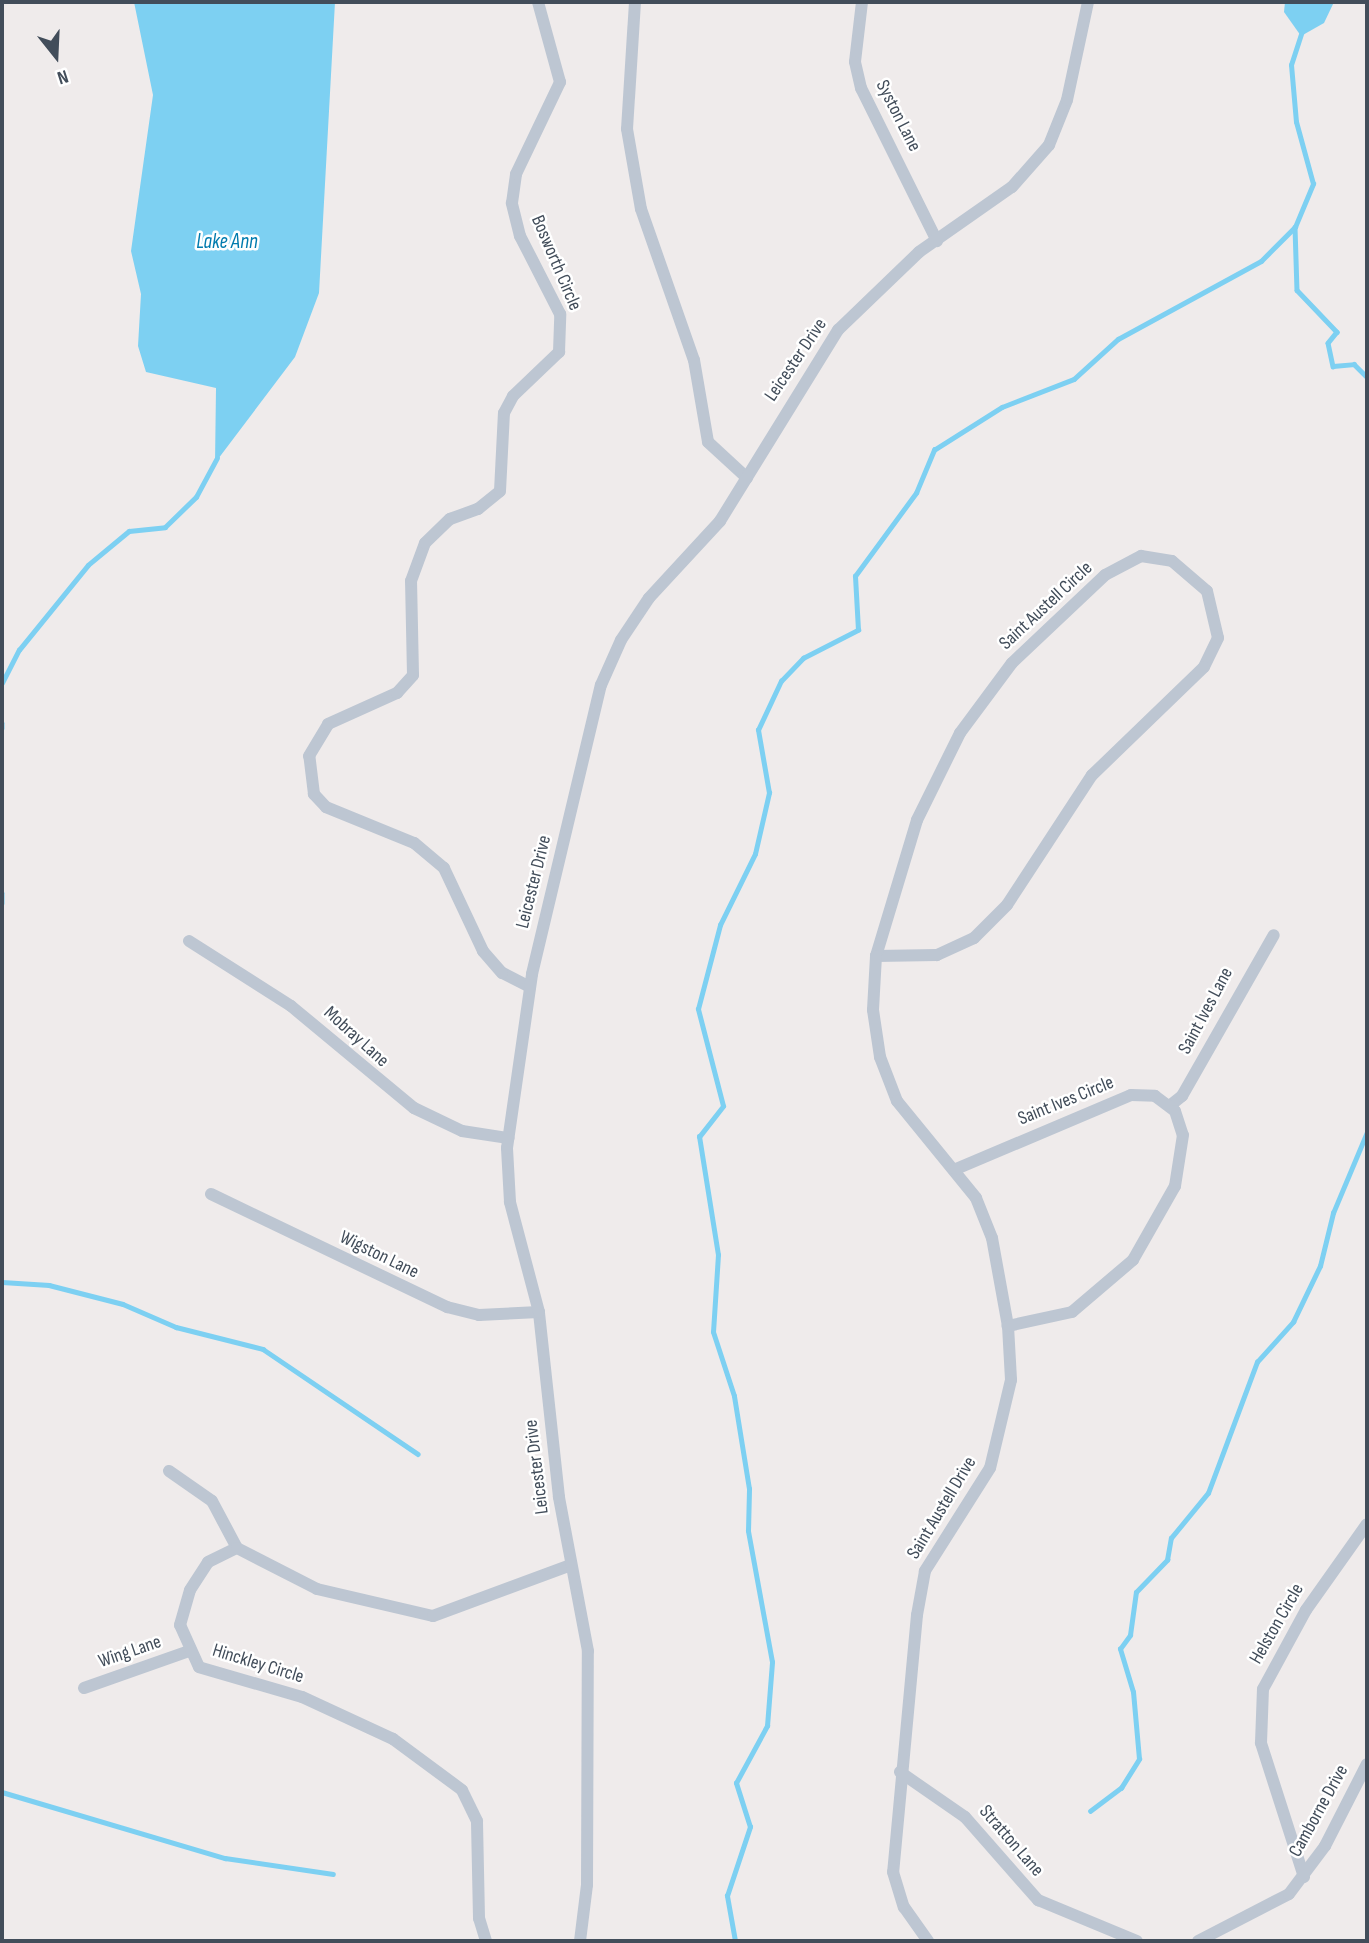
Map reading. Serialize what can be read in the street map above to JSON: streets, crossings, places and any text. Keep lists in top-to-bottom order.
{
  "streets": {
    "street": [
      "Syston Lane",
      "Bosworth Circle",
      "Leicester Drive",
      "Saint Austell Circle",
      "Saint Ives Lane",
      "Mobray Lane",
      "Saint Ives Circle",
      "Wigston Lane",
      "Saint Austell Drive",
      "Helston Circle",
      "Wing Lane",
      "Hinckley Circle",
      "Camborne Drive",
      "Stratton Lane"
    ]
  },
  "crossings": [
    ["Syston Lane", "Leicester Drive"],
    ["Bosworth Circle", "Leicester Drive"],
    ["Leicester Drive", "Mobray Lane"],
    ["Leicester Drive", "Wigston Lane"],
    ["Saint Austell Circle", "Saint Austell Drive"],
    ["Saint Ives Lane", "Saint Ives Circle"],
    ["Saint Ives Circle", "Saint Austell Drive"],
    ["Saint Austell Drive", "Stratton Lane"],
    ["Helston Circle", "Camborne Drive"],
    ["Wing Lane", "Hinckley Circle"]
  ],
  "water": ["Lake Ann"],
  "north": "bottom"
}
